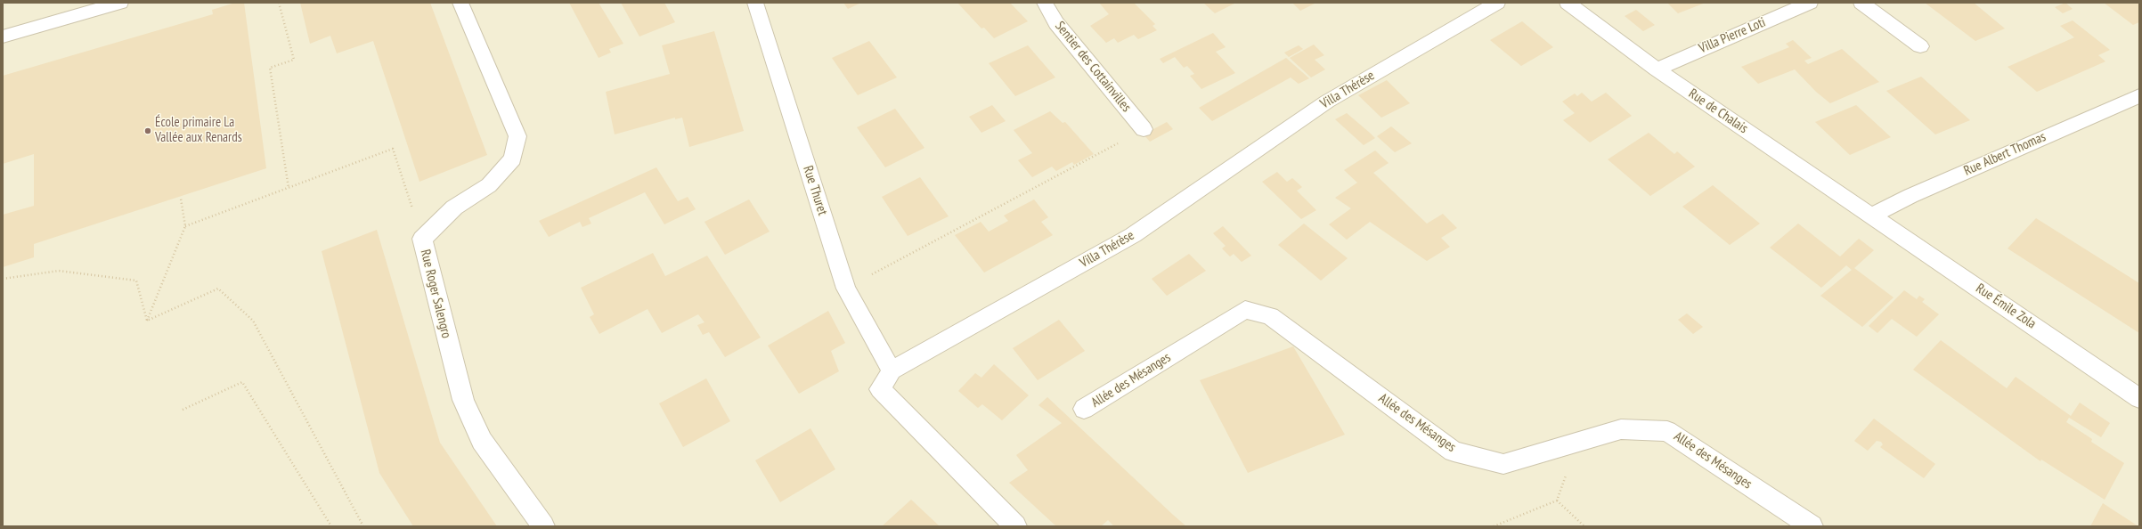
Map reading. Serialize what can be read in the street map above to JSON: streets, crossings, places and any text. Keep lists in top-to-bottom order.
{
  "streets": {
    "street": [
      "Villa Pierre Loti",
      "Sentier des Cottainvilles",
      "Villa Thérèse",
      "Rue de Chalais",
      "Rue Albert Thomas",
      "Rue Thuret",
      "Rue Roger Salengro",
      "Rue Émile Zola",
      "Allée des Mésanges"
    ]
  },
  "crossings": [
    ["Villa Pierre Loti", "Rue de Chalais"],
    ["Villa Thérèse", "Rue Thuret"],
    ["Rue de Chalais", "Rue Albert Thomas"],
    ["Rue de Chalais", "Rue Émile Zola"],
    ["Rue Albert Thomas", "Rue Émile Zola"]
  ],
  "places": ["École primaire La Vallée aux Renards"]
}
